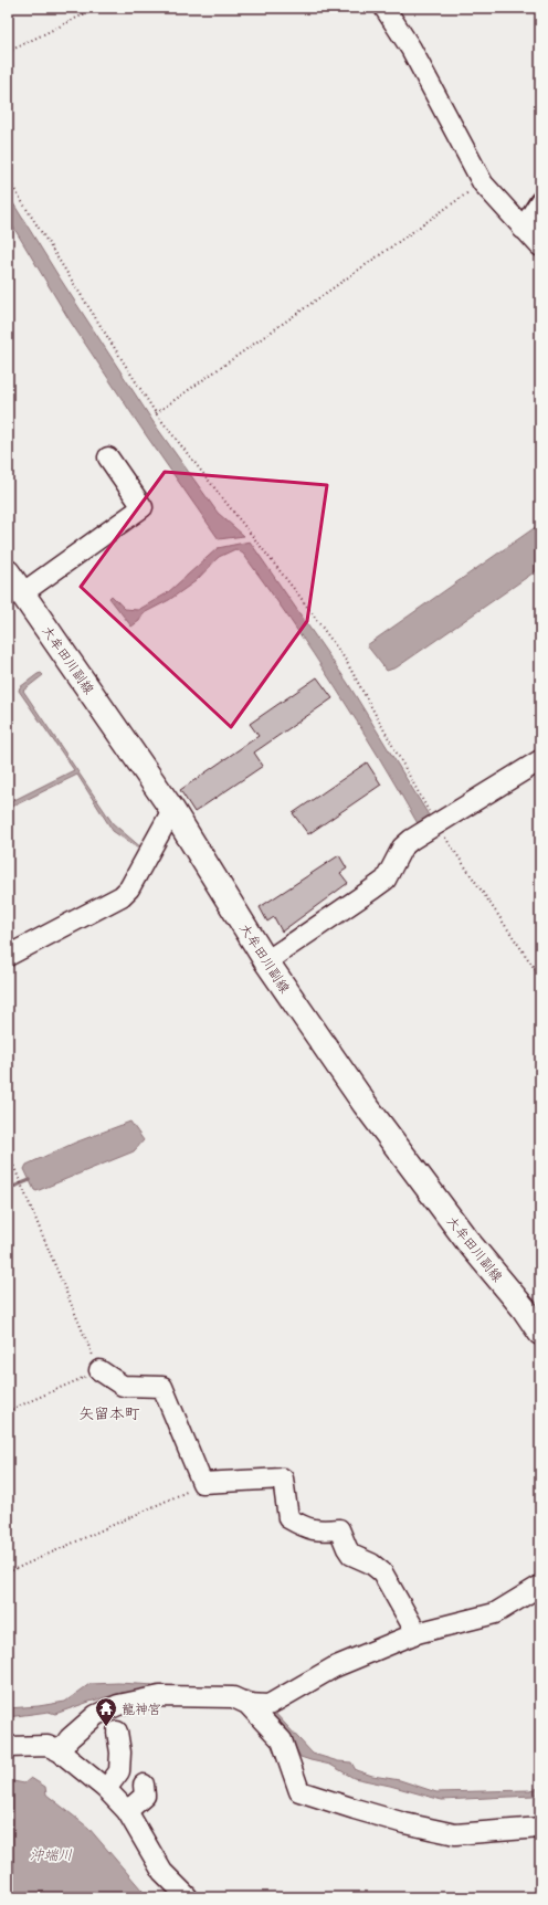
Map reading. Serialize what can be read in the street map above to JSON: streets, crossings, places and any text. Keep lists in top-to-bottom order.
{
  "streets": {
    "main road": ["大牟田川副線"]
  },
  "districts": ["矢留本町"],
  "water": ["沖端川"],
  "places": {
    "temple": ["龍神宮"]
  }
}
